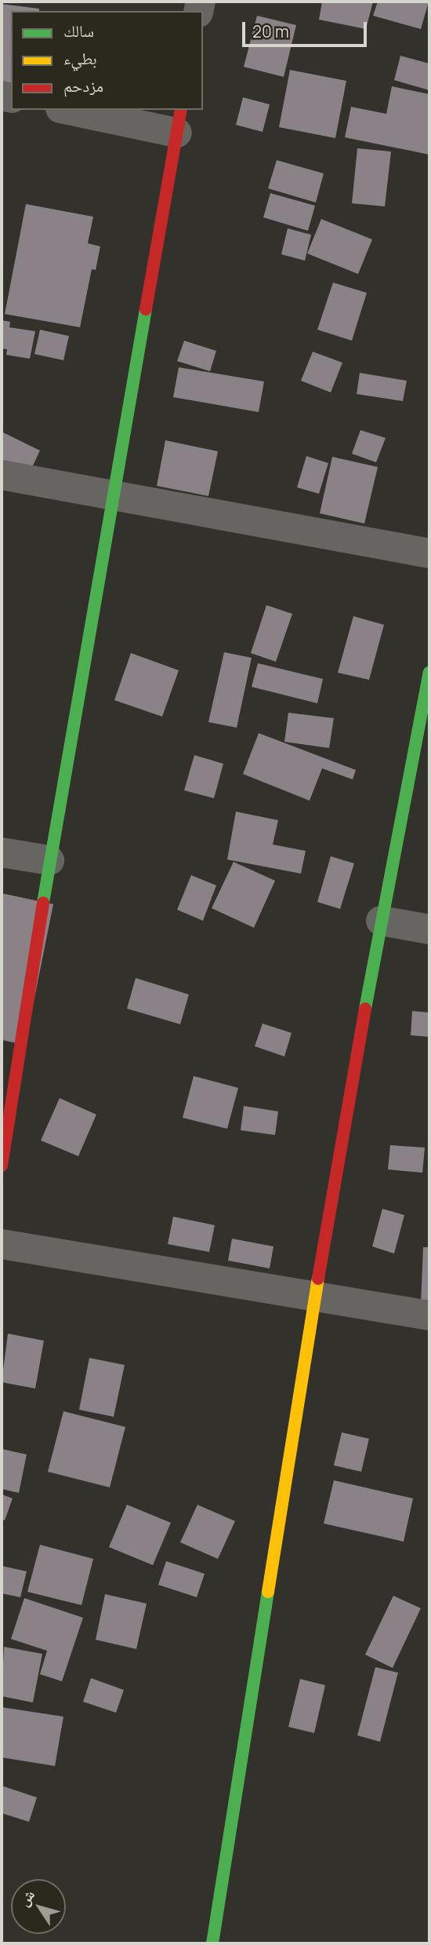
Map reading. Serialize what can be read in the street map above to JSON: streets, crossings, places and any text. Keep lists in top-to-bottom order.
{
  "legend": ["سالك", "بطيء", "مزدحم"],
  "scale_bar": "20 m",
  "north": "top left"
}
